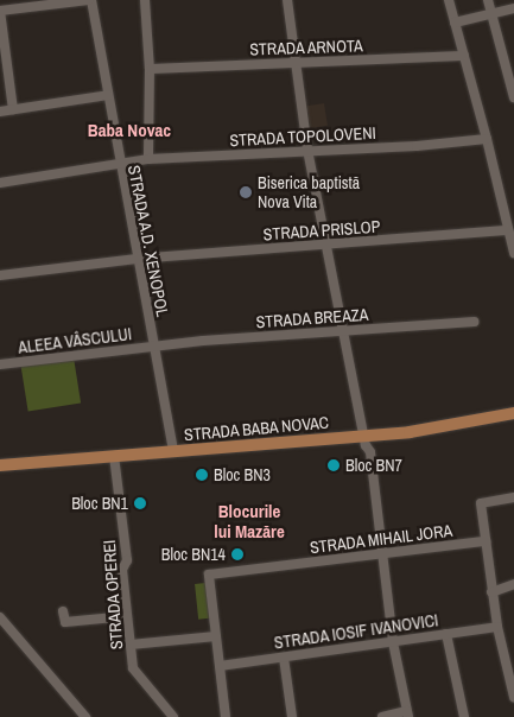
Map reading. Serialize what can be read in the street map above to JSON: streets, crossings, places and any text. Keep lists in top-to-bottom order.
{
  "streets": {
    "main road": ["STRADA BABA NOVAC"],
    "street": [
      "STRADA ARNOTA",
      "STRADA TOPOLOVENI",
      "STRADA PRISLOP",
      "STRADA A.D. XENOPOL",
      "STRADA BREAZA",
      "ALEEA VÂSCULUI",
      "STRADA MIHAIL JORA",
      "STRADA OPEREI",
      "STRADA IOSIF IVANOVICI"
    ]
  },
  "crossings": [
    ["STRADA TOPOLOVENI", "STRADA A.D. XENOPOL"],
    ["STRADA PRISLOP", "STRADA A.D. XENOPOL"],
    ["STRADA A.D. XENOPOL", "STRADA BREAZA"],
    ["STRADA A.D. XENOPOL", "ALEEA VÂSCULUI"],
    ["STRADA A.D. XENOPOL", "STRADA BABA NOVAC"],
    ["STRADA BREAZA", "ALEEA VÂSCULUI"],
    ["STRADA BABA NOVAC", "STRADA OPEREI"]
  ],
  "districts": ["Baba Novac", "Blocurile lui Mazăre"],
  "places": [
    "Biserica baptistă Nova Vita",
    "Bloc BN7",
    "Bloc BN3",
    "Bloc BN1",
    "Bloc BN14"
  ]
}
